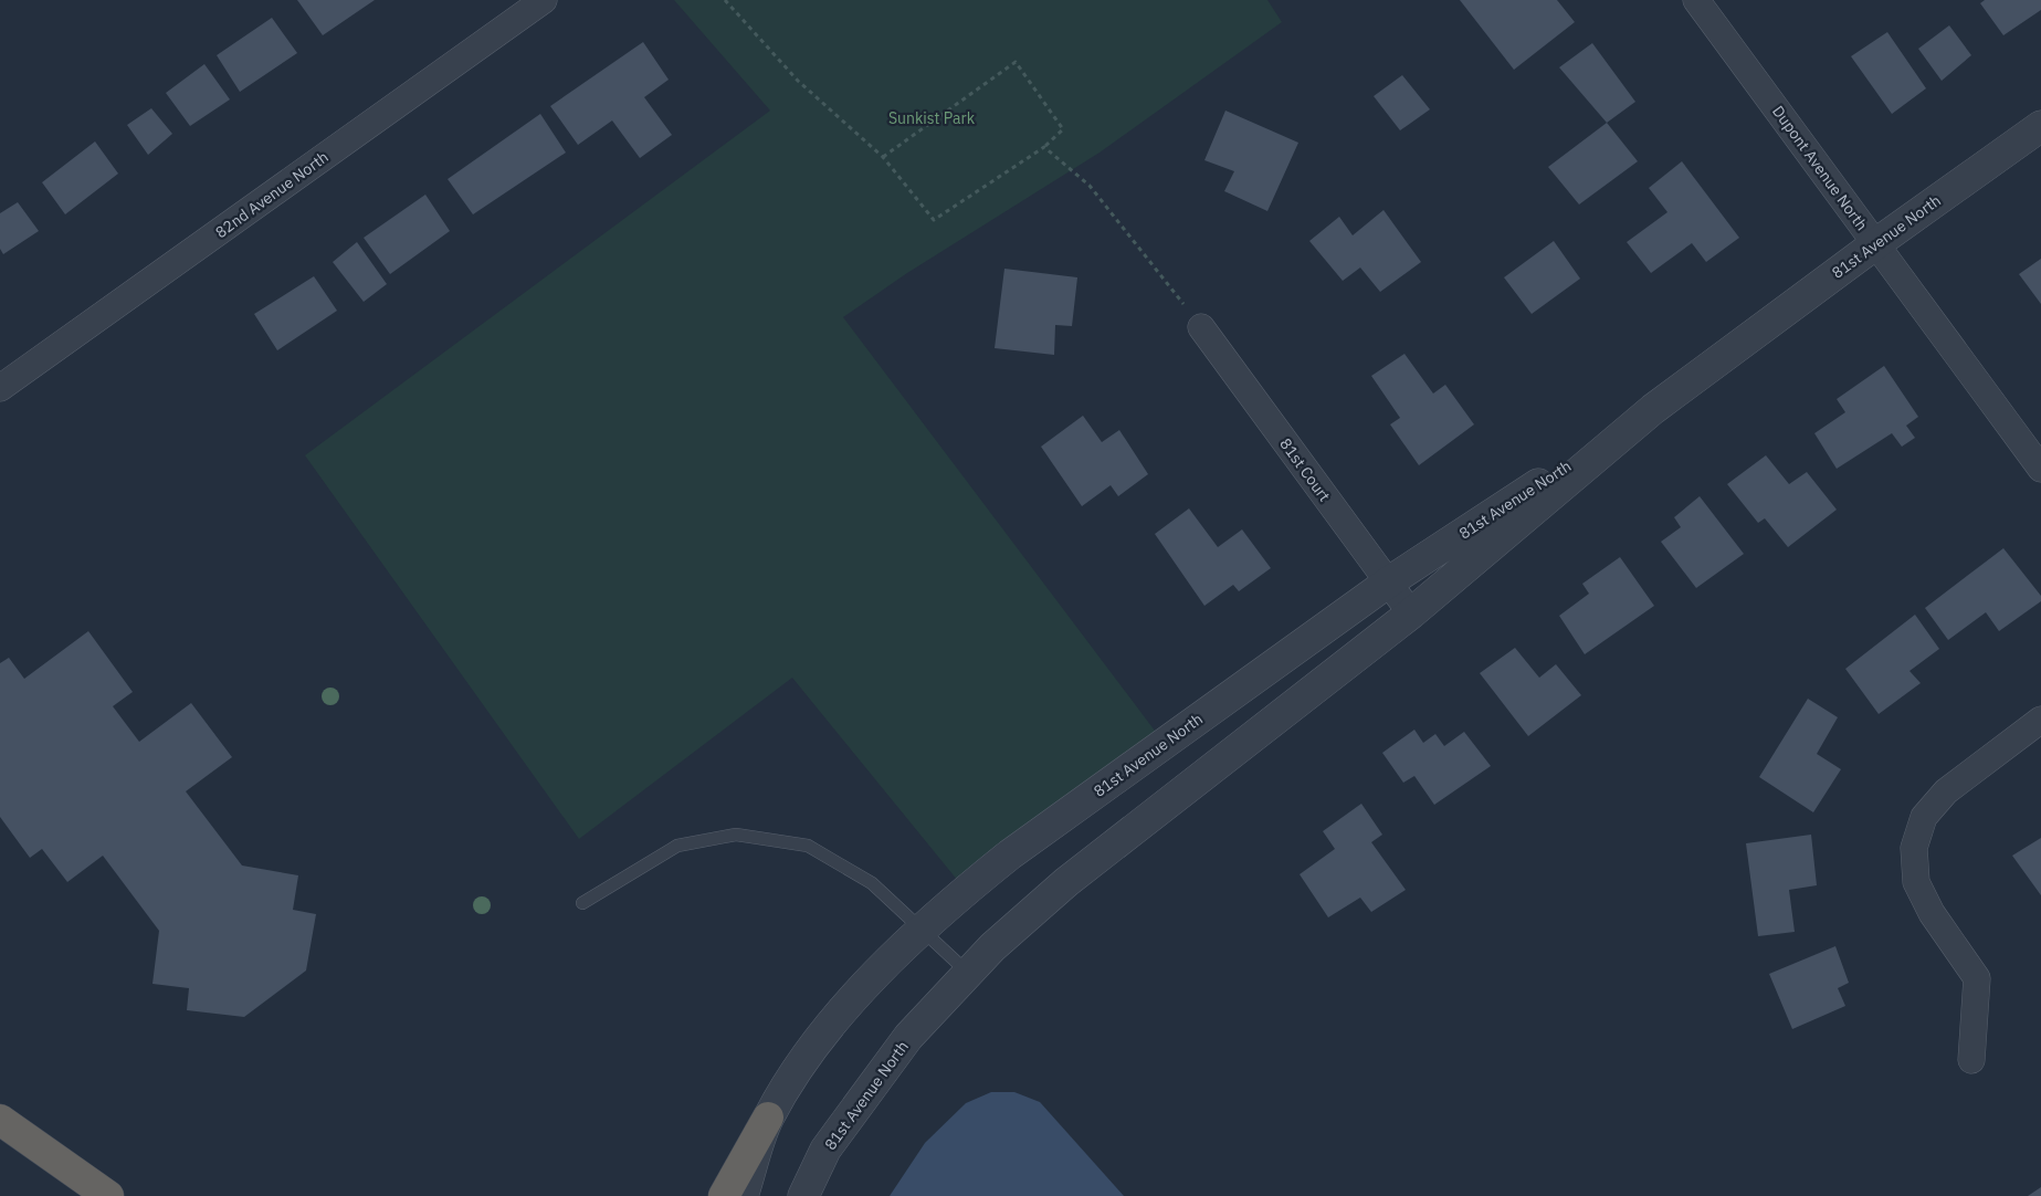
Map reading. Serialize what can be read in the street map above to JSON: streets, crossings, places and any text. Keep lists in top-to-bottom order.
{
  "streets": {
    "street": [
      "Dupont Avenue North",
      "82nd Avenue North",
      "81st Avenue North",
      "81st Court"
    ]
  },
  "crossings": [
    ["Dupont Avenue North", "81st Avenue North"],
    ["81st Avenue North", "81st Court"]
  ],
  "parks": ["Sunkist Park"]
}
